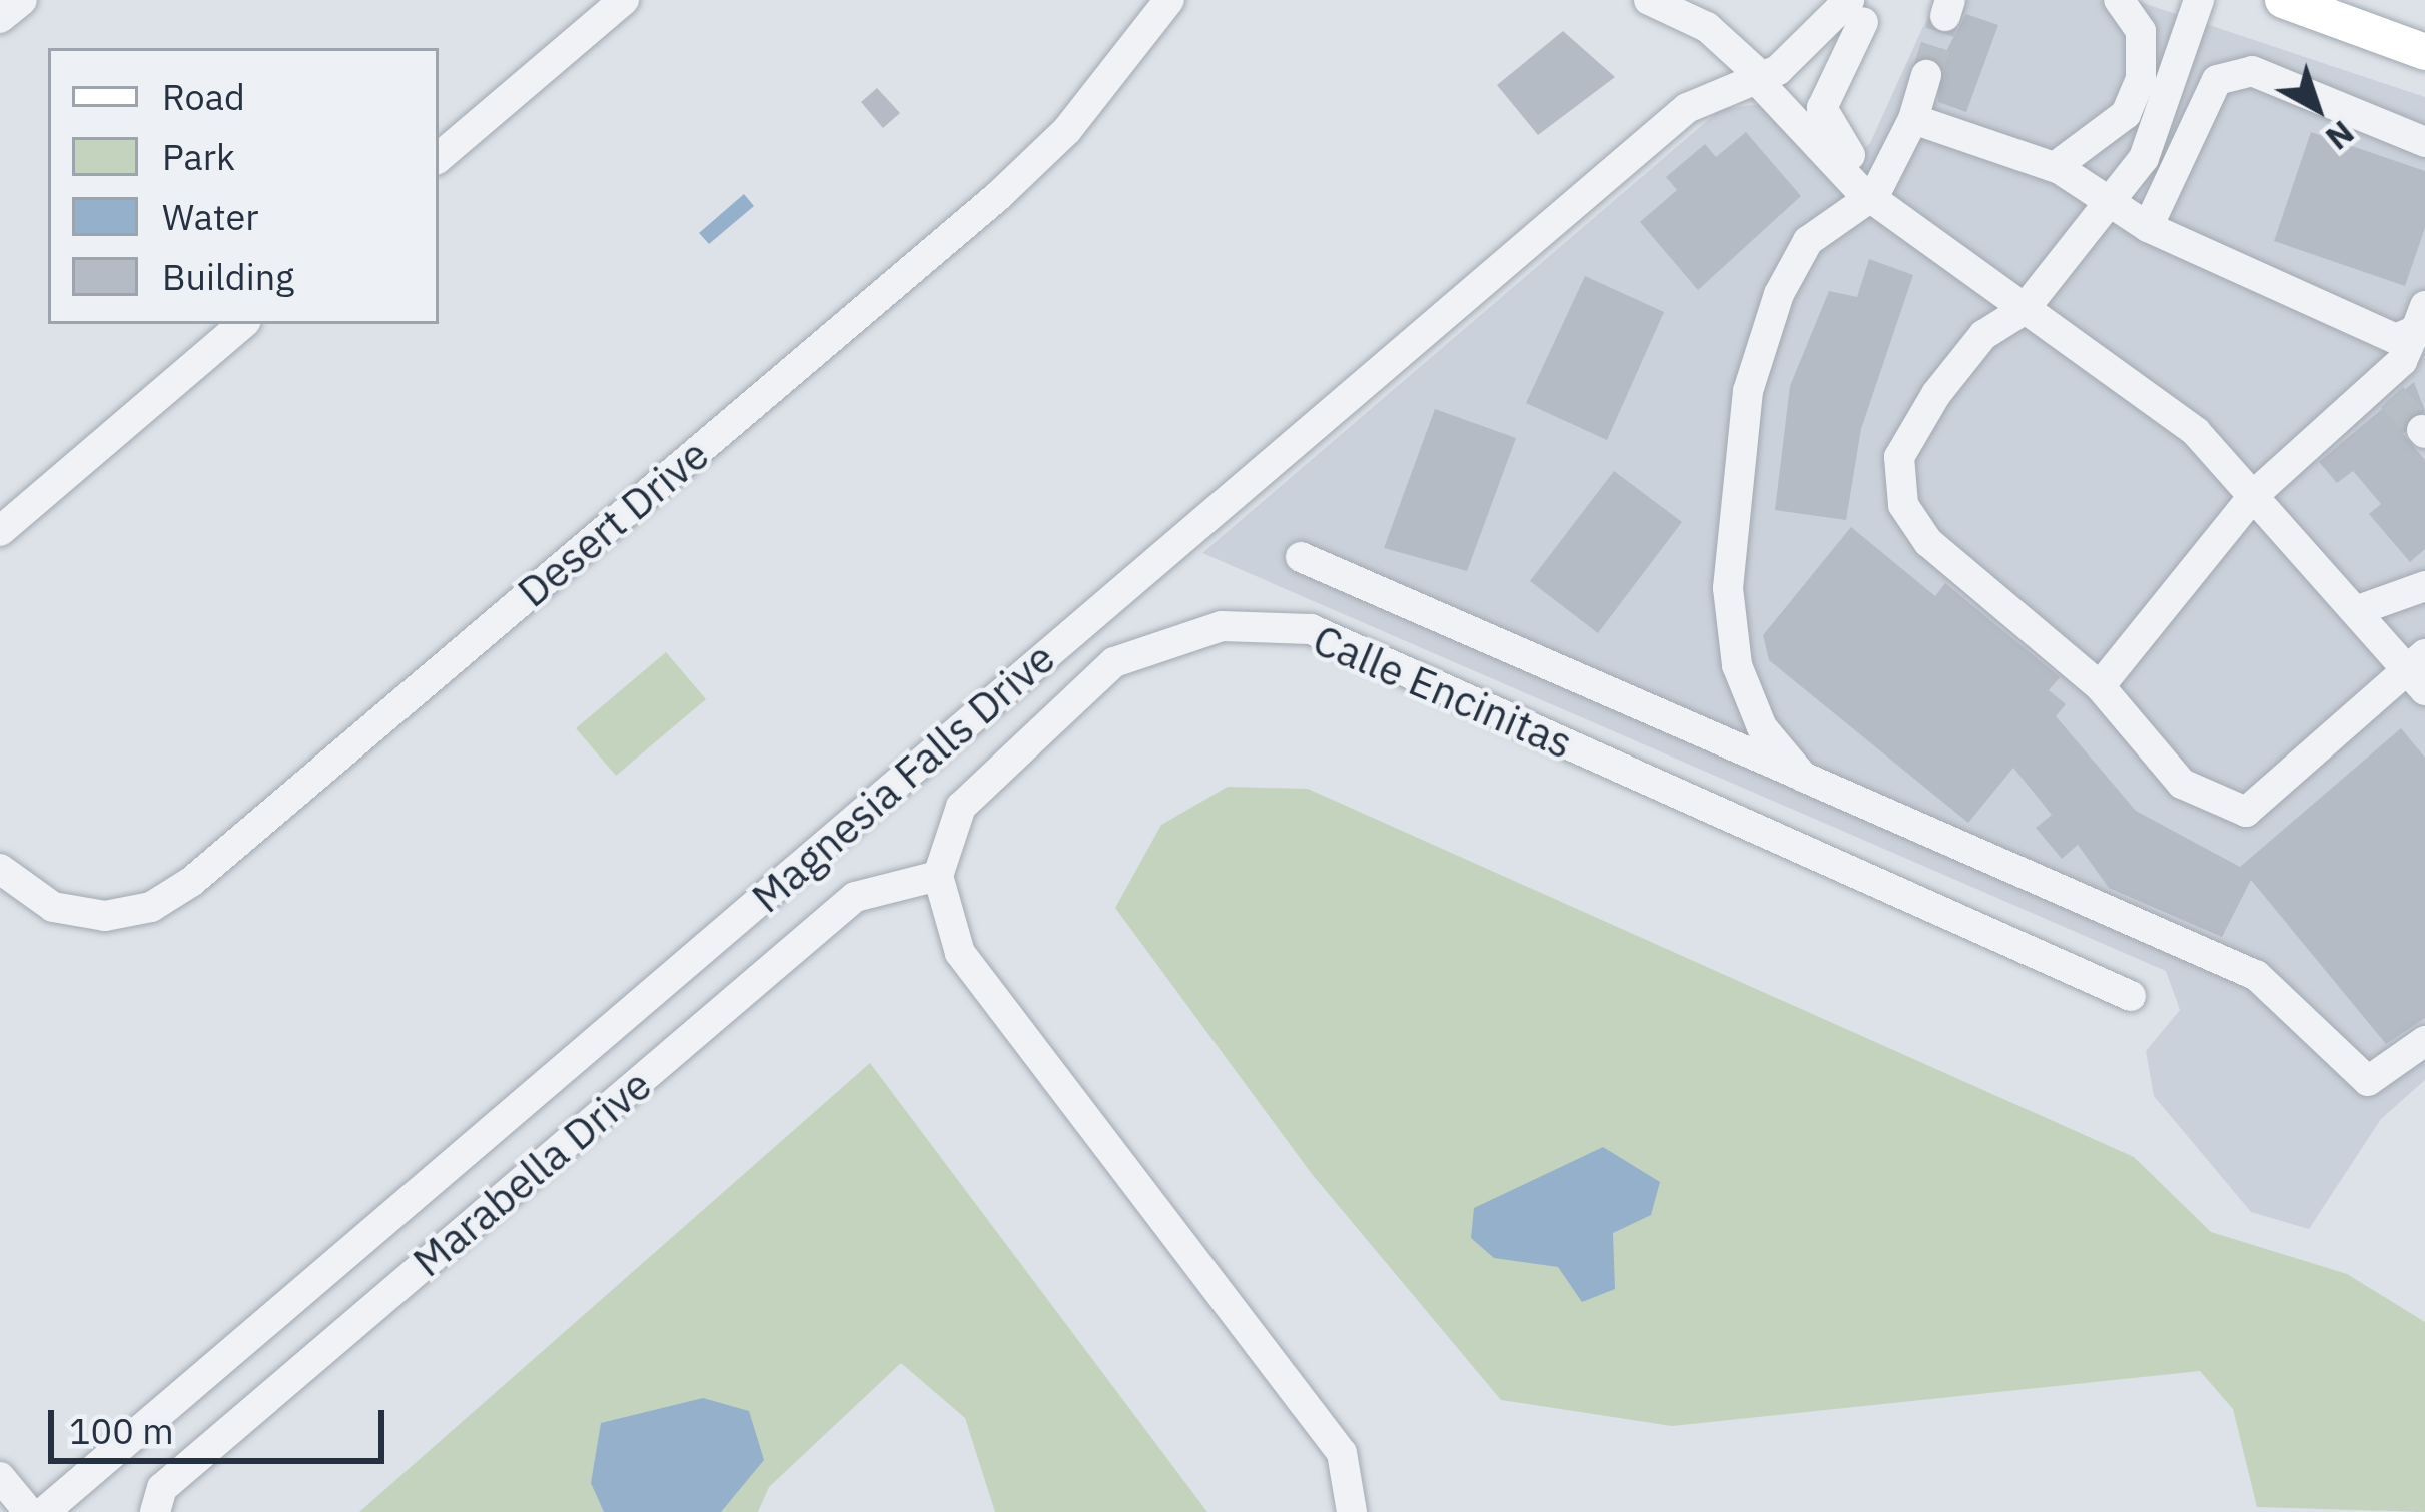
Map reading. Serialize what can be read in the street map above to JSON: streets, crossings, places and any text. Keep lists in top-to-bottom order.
{
  "streets": {
    "street": [
      "Desert Drive",
      "Calle Encinitas",
      "Magnesia Falls Drive",
      "Marabella Drive"
    ]
  },
  "crossings": [
    ["Calle Encinitas", "Marabella Drive"]
  ],
  "legend": [
    "Road",
    "Park",
    "Water",
    "Building"
  ],
  "scale_bar": "100 m",
  "north": "bottom right"
}
